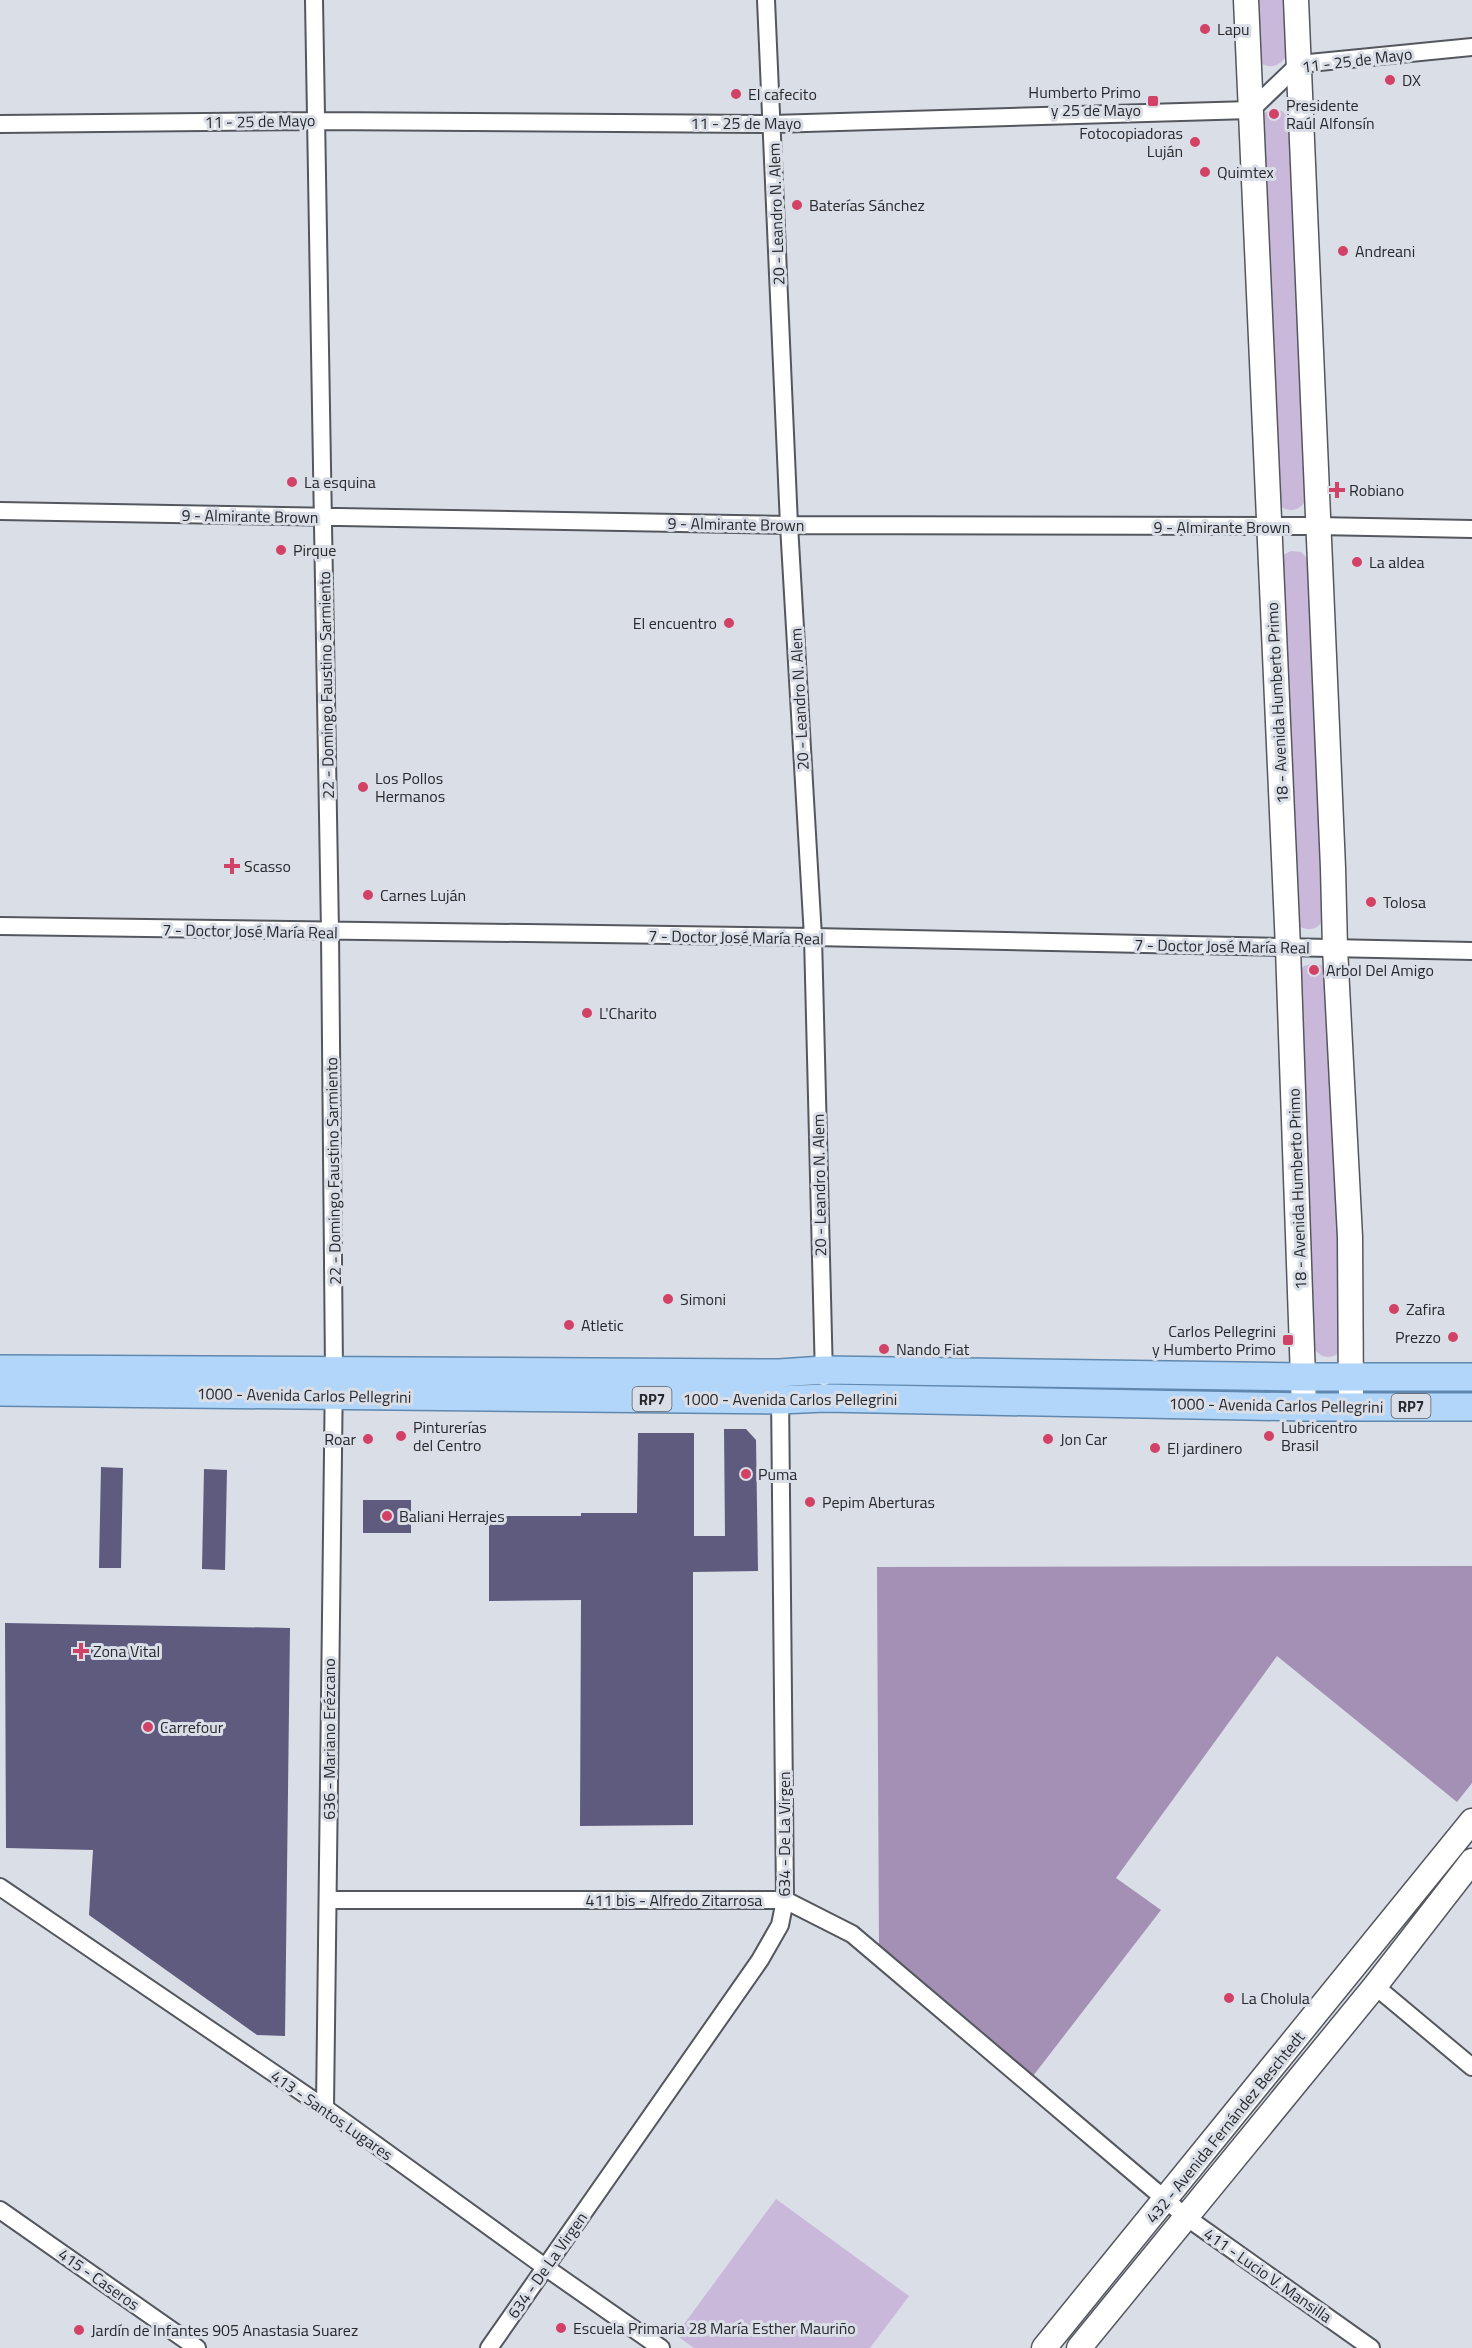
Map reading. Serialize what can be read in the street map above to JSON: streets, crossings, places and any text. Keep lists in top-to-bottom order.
{
  "streets": {
    "main road": [
      "18 - Avenida Humberto Primo",
      "1000 - Avenida Carlos Pellegrini",
      "RP7",
      "432 - Avenida Fernández Beschtedt"
    ],
    "street": [
      "11 - 25 de Mayo",
      "20 - Leandro N. Alem",
      "9 - Almirante Brown",
      "22 - Domingo Faustino Sarmiento",
      "7 - Doctor José María Real",
      "636 - Mariano Erézcano",
      "634 - De La Virgen",
      "411 bis - Alfredo Zitarrosa",
      "413 - Santos Lugares",
      "411 - Lucio V. Mansilla",
      "415 - Caseros"
    ]
  },
  "crossings": [
    ["11 - 25 de Mayo", "20 - Leandro N. Alem"],
    ["11 - 25 de Mayo", "22 - Domingo Faustino Sarmiento"],
    ["11 - 25 de Mayo", "18 - Avenida Humberto Primo"],
    ["20 - Leandro N. Alem", "9 - Almirante Brown"],
    ["20 - Leandro N. Alem", "7 - Doctor José María Real"],
    ["20 - Leandro N. Alem", "1000 - Avenida Carlos Pellegrini"],
    ["9 - Almirante Brown", "22 - Domingo Faustino Sarmiento"],
    ["9 - Almirante Brown", "18 - Avenida Humberto Primo"],
    ["22 - Domingo Faustino Sarmiento", "7 - Doctor José María Real"],
    ["22 - Domingo Faustino Sarmiento", "1000 - Avenida Carlos Pellegrini"],
    ["22 - Domingo Faustino Sarmiento", "636 - Mariano Erézcano"],
    ["18 - Avenida Humberto Primo", "7 - Doctor José María Real"],
    ["18 - Avenida Humberto Primo", "1000 - Avenida Carlos Pellegrini"],
    ["1000 - Avenida Carlos Pellegrini", "636 - Mariano Erézcano"],
    ["1000 - Avenida Carlos Pellegrini", "634 - De La Virgen"],
    ["636 - Mariano Erézcano", "411 bis - Alfredo Zitarrosa"],
    ["636 - Mariano Erézcano", "413 - Santos Lugares"],
    ["634 - De La Virgen", "411 bis - Alfredo Zitarrosa"],
    ["634 - De La Virgen", "413 - Santos Lugares"],
    ["411 bis - Alfredo Zitarrosa", "432 - Avenida Fernández Beschtedt"],
    ["411 bis - Alfredo Zitarrosa", "411 - Lucio V. Mansilla"],
    ["432 - Avenida Fernández Beschtedt", "411 - Lucio V. Mansilla"]
  ],
  "places": {
    "other": [
      "Lapu",
      "DX",
      "El cafecito",
      "Presidente Raúl Alfonsín",
      "Fotocopiadoras Luján",
      "Quimtex",
      "Baterías Sánchez",
      "Andreani",
      "La esquina",
      "Pirque",
      "La aldea",
      "El encuentro",
      "Los Pollos Hermanos",
      "Carnes Luján",
      "Tolosa",
      "Arbol Del Amigo",
      "L'Charito",
      "Simoni",
      "Zafira",
      "Atletic",
      "Prezzo",
      "Nando Fiat",
      "Pinturerías del Centro",
      "Lubricentro Brasil",
      "Roar",
      "Jon Car",
      "El jardinero",
      "Puma",
      "Pepim Aberturas",
      "Baliani Herrajes",
      "Carrefour",
      "La Cholula",
      "Escuela Primaria 28 María Esther Mauriño",
      "Jardín de Infantes 905 Anastasia Suarez"
    ],
    "transit": ["Humberto Primo y 25 de Mayo", "Carlos Pellegrini y Humberto Primo"],
    "health": ["Robiano", "Scasso", "Zona Vital"]
  }
}
